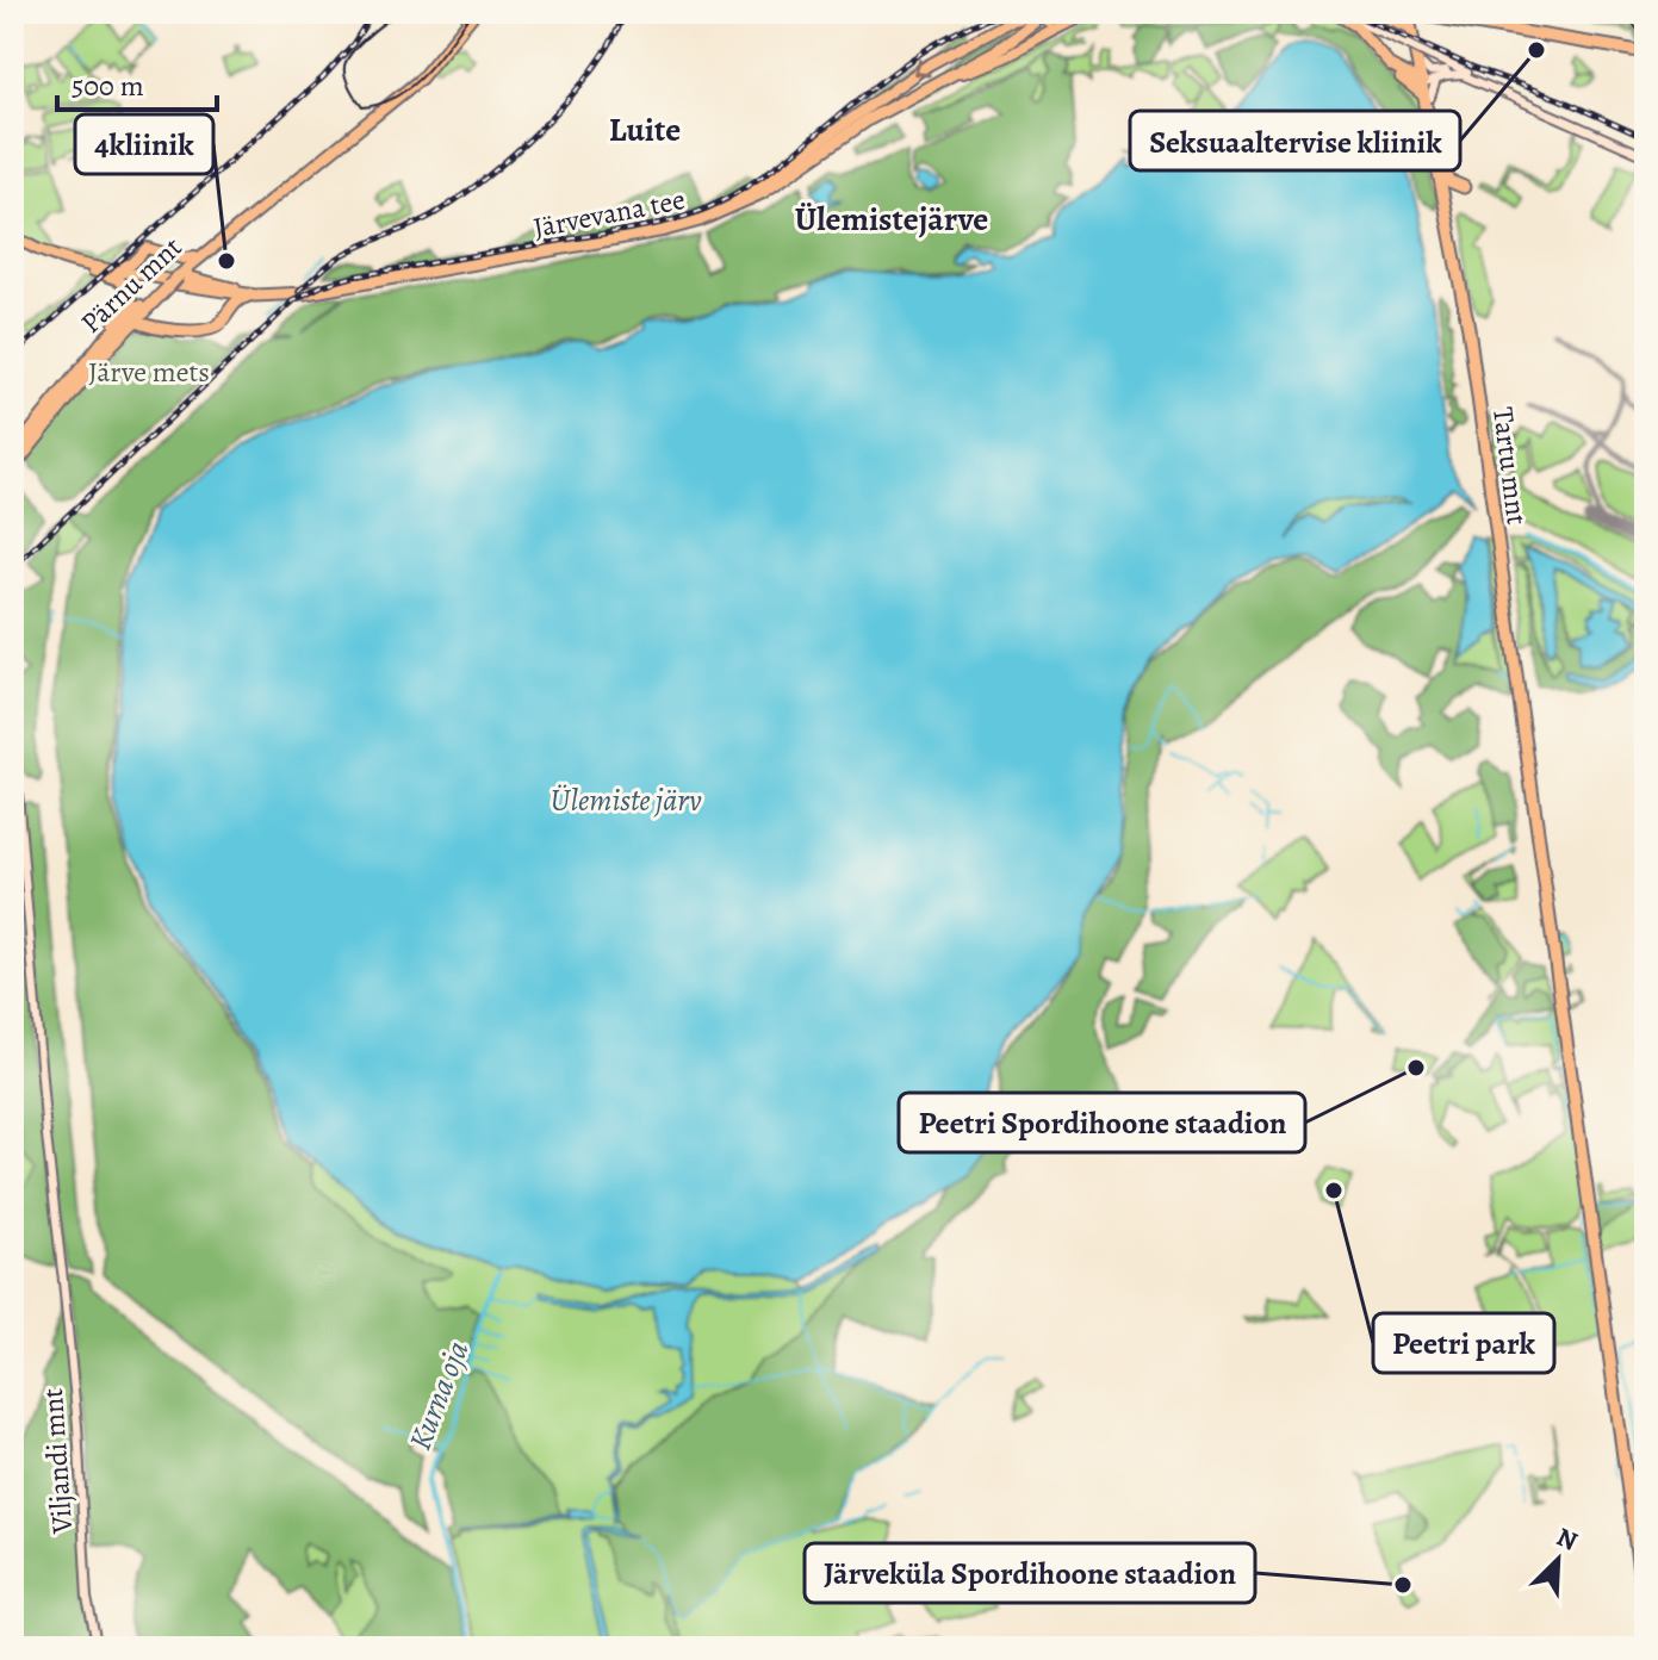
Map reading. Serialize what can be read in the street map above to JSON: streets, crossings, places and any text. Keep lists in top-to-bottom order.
{
  "streets": {
    "highway": ["Järvevana tee", "Pärnu mnt", "Tartu mnt"],
    "main road": ["Viljandi mnt"]
  },
  "crossings": [
    ["Järvevana tee", "Pärnu mnt"]
  ],
  "districts": ["Luite", "Ülemistejärve"],
  "water": ["Ülemiste järv", "Kurna oja"],
  "parks": ["Järve mets"],
  "places": [
    "Seksuaaltervise kliinik",
    "4kliinik",
    "Peetri Spordihoone staadion",
    "Peetri park",
    "Järveküla Spordihoone staadion"
  ],
  "scale_bar": "500 m",
  "north": "top right"
}
